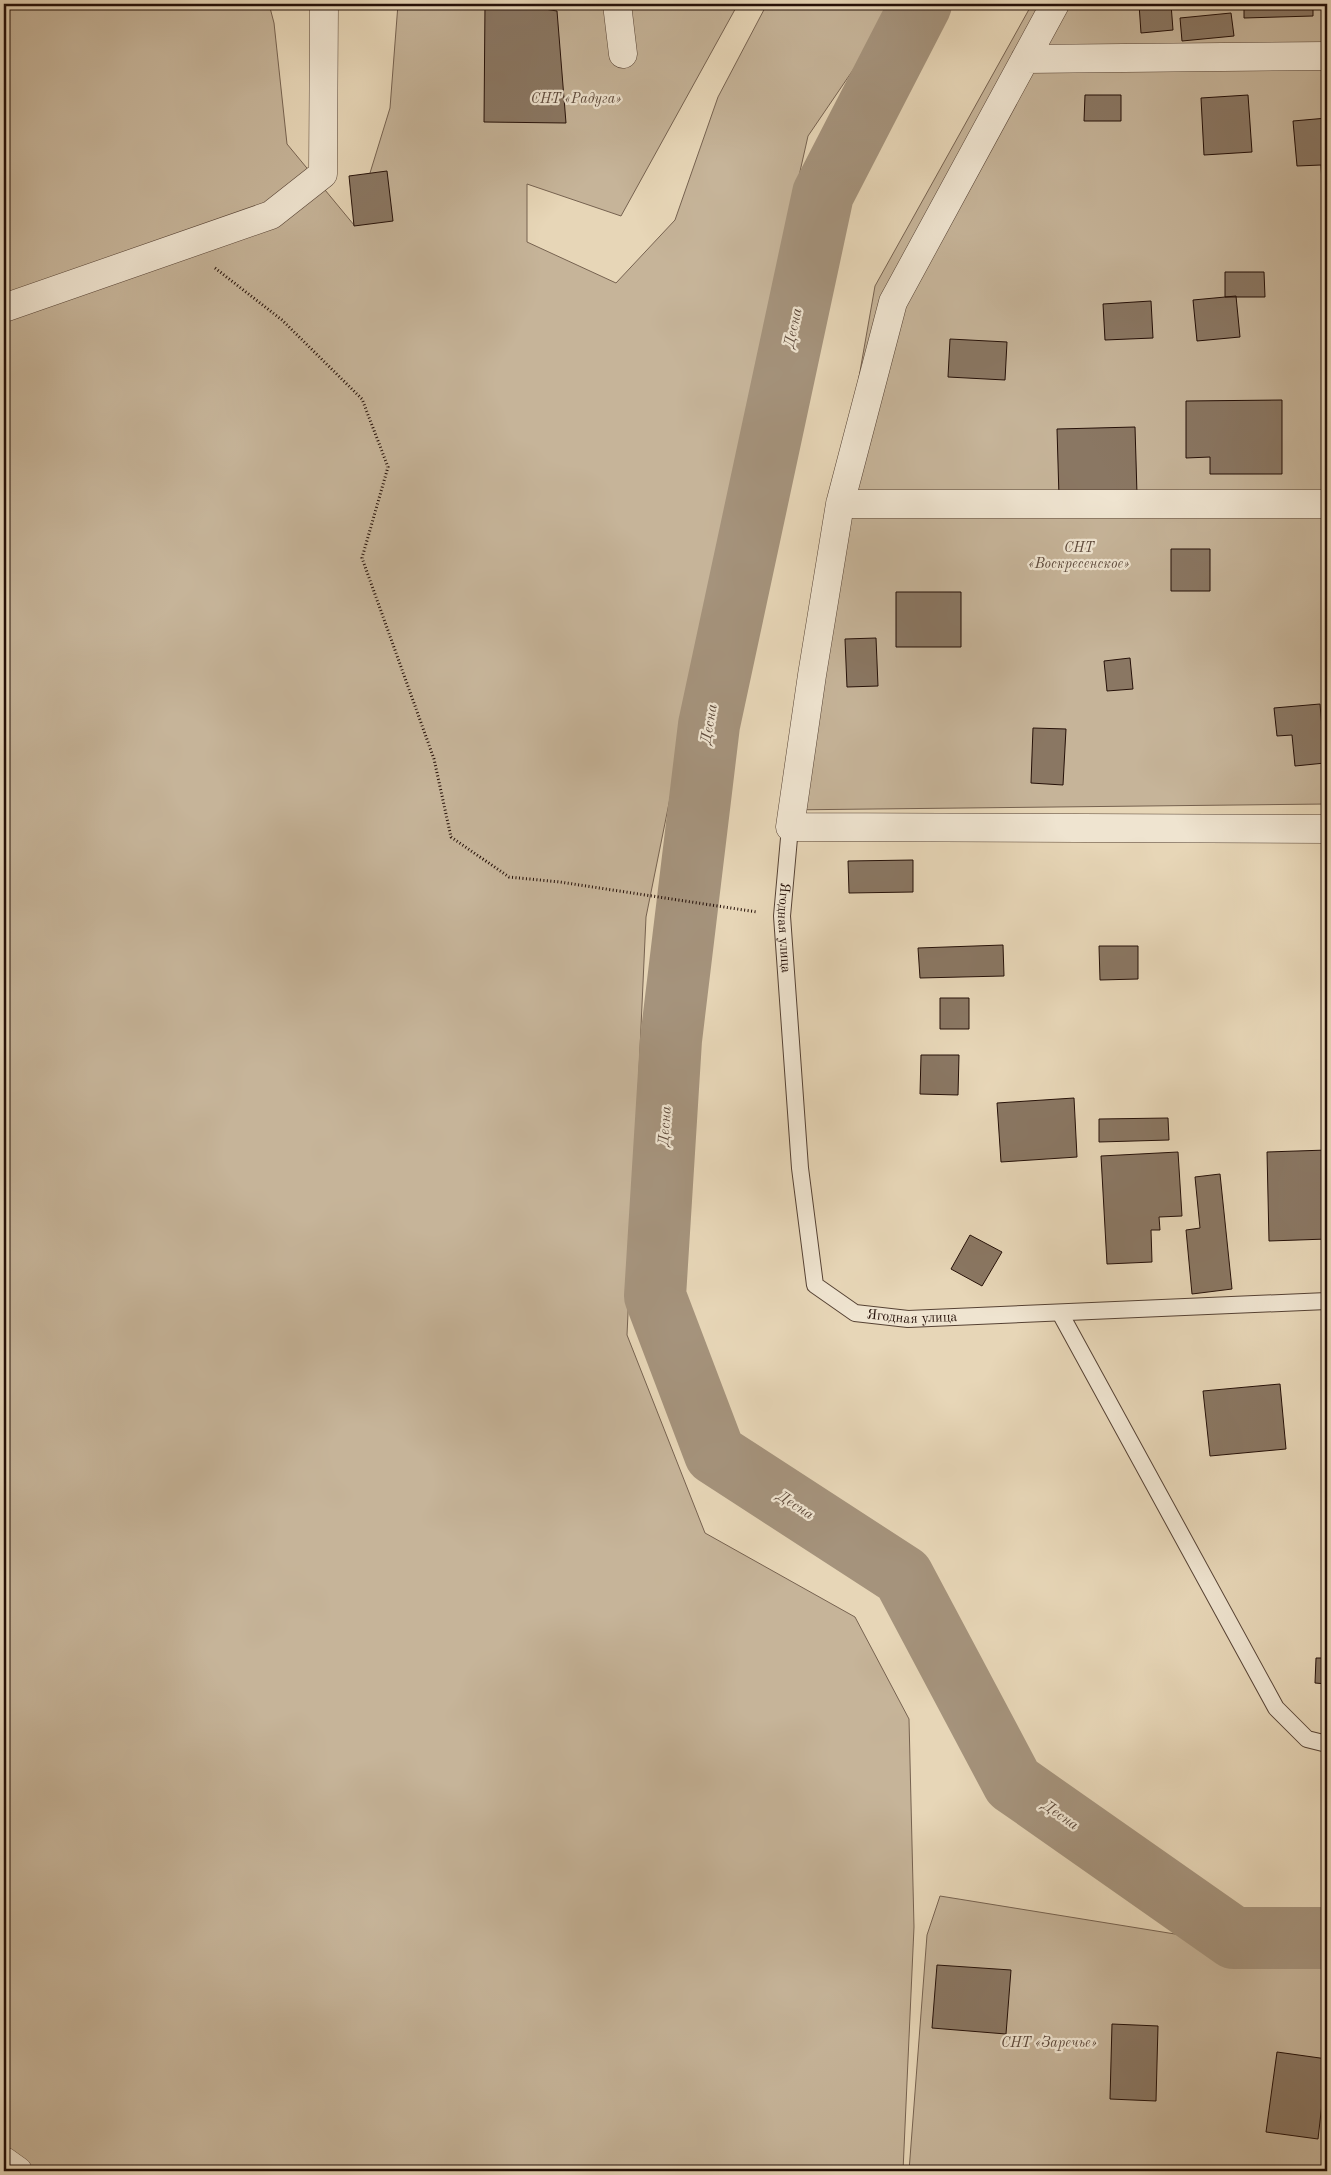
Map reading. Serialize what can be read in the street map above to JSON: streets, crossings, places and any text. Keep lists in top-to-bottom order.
{
  "streets": {
    "lane": ["Ягодная улица"]
  },
  "water": ["Десна"],
  "parks": ["СНТ «Радуга»", "СНТ «Воскресенское»", "СНТ «Заречье»"]
}
